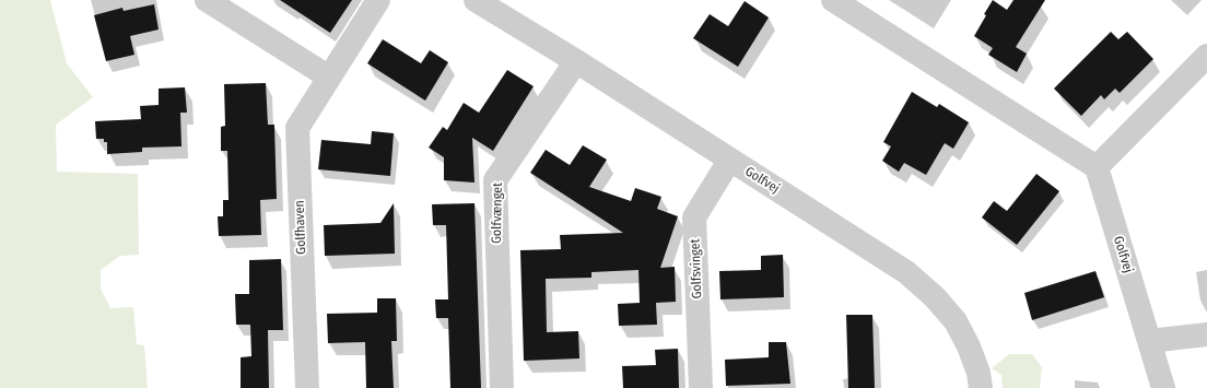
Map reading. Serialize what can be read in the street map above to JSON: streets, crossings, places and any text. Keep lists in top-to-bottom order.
{
  "streets": {
    "street": [
      "Golfvej",
      "Golfvænget",
      "Golfhaven",
      "Golfsvinget"
    ]
  },
  "crossings": [
    ["Golfvej", "Golfvænget"],
    ["Golfvej", "Golfsvinget"]
  ]
}
